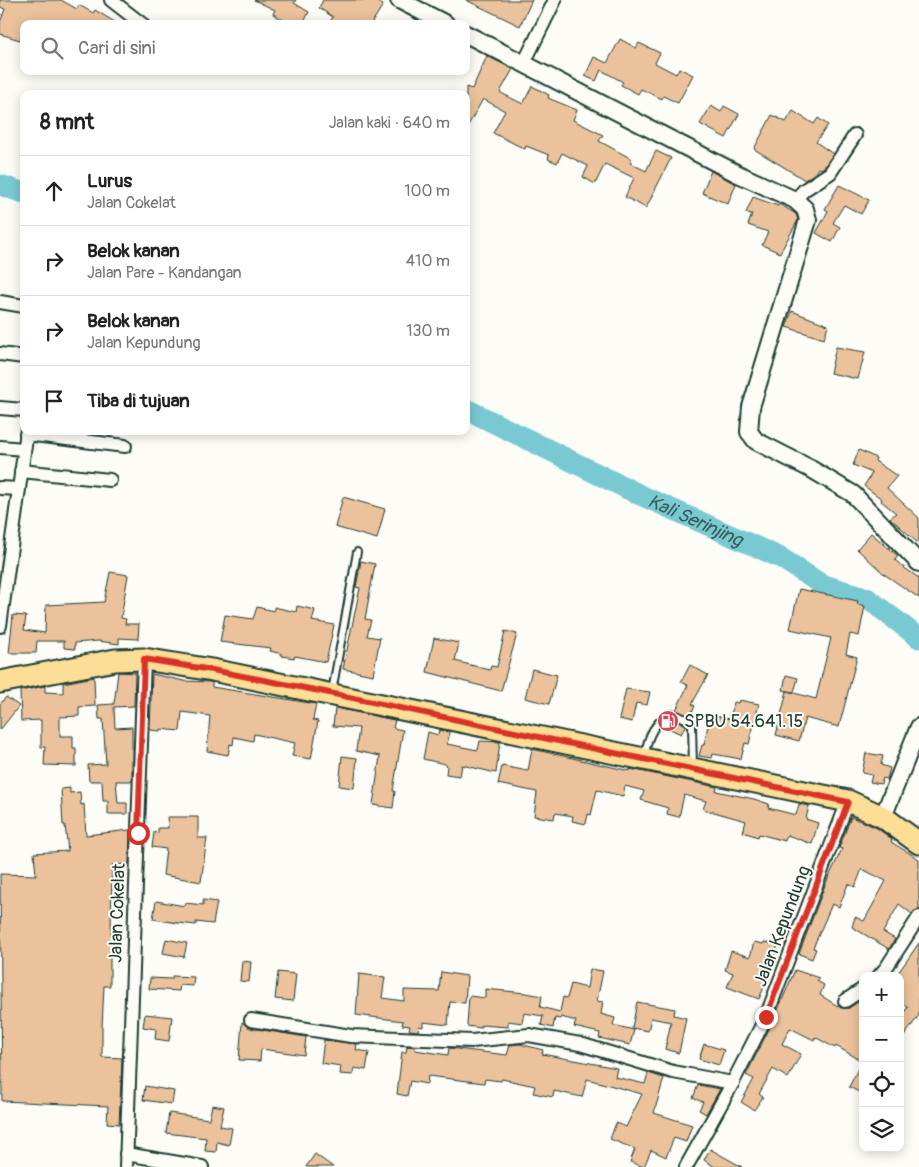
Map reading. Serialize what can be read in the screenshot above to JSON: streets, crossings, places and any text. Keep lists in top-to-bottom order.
{
  "streets": {
    "street": ["Jalan Cokelat", "Jalan Kepundung"]
  },
  "water": ["Kali Serinjing"],
  "places": {
    "fuel station": ["SPBU 54.641.15"]
  },
  "page": {
    "search": "Cari di sini",
    "heading": ["8 mnt", "Jalan kaki · 640 m"],
    "list": [
      ["Lurus", "Jalan Cokelat", "100 m"],
      ["Belok kanan", "Jalan Pare - Kandangan", "410 m"],
      ["Belok kanan", "Jalan Kepundung", "130 m"],
      "Tiba di tujuan"
    ],
    "map_buttons": ["+", "−"]
  }
}
